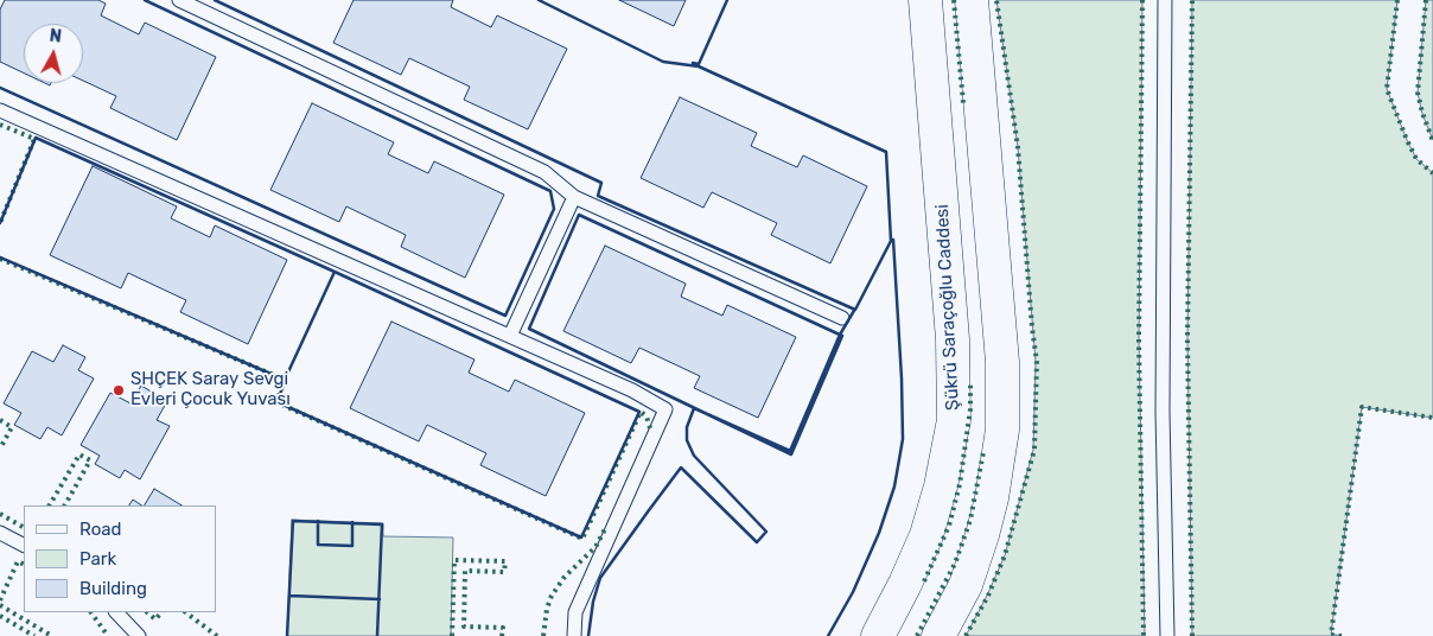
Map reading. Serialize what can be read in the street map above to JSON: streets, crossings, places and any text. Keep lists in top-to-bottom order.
{
  "streets": {
    "street": ["Şükrü Saraçoğlu Caddesi"]
  },
  "places": ["SHÇEK Saray Sevgi Evleri Çocuk Yuvası"],
  "legend": ["Road", "Park", "Building"],
  "north": "top"
}
